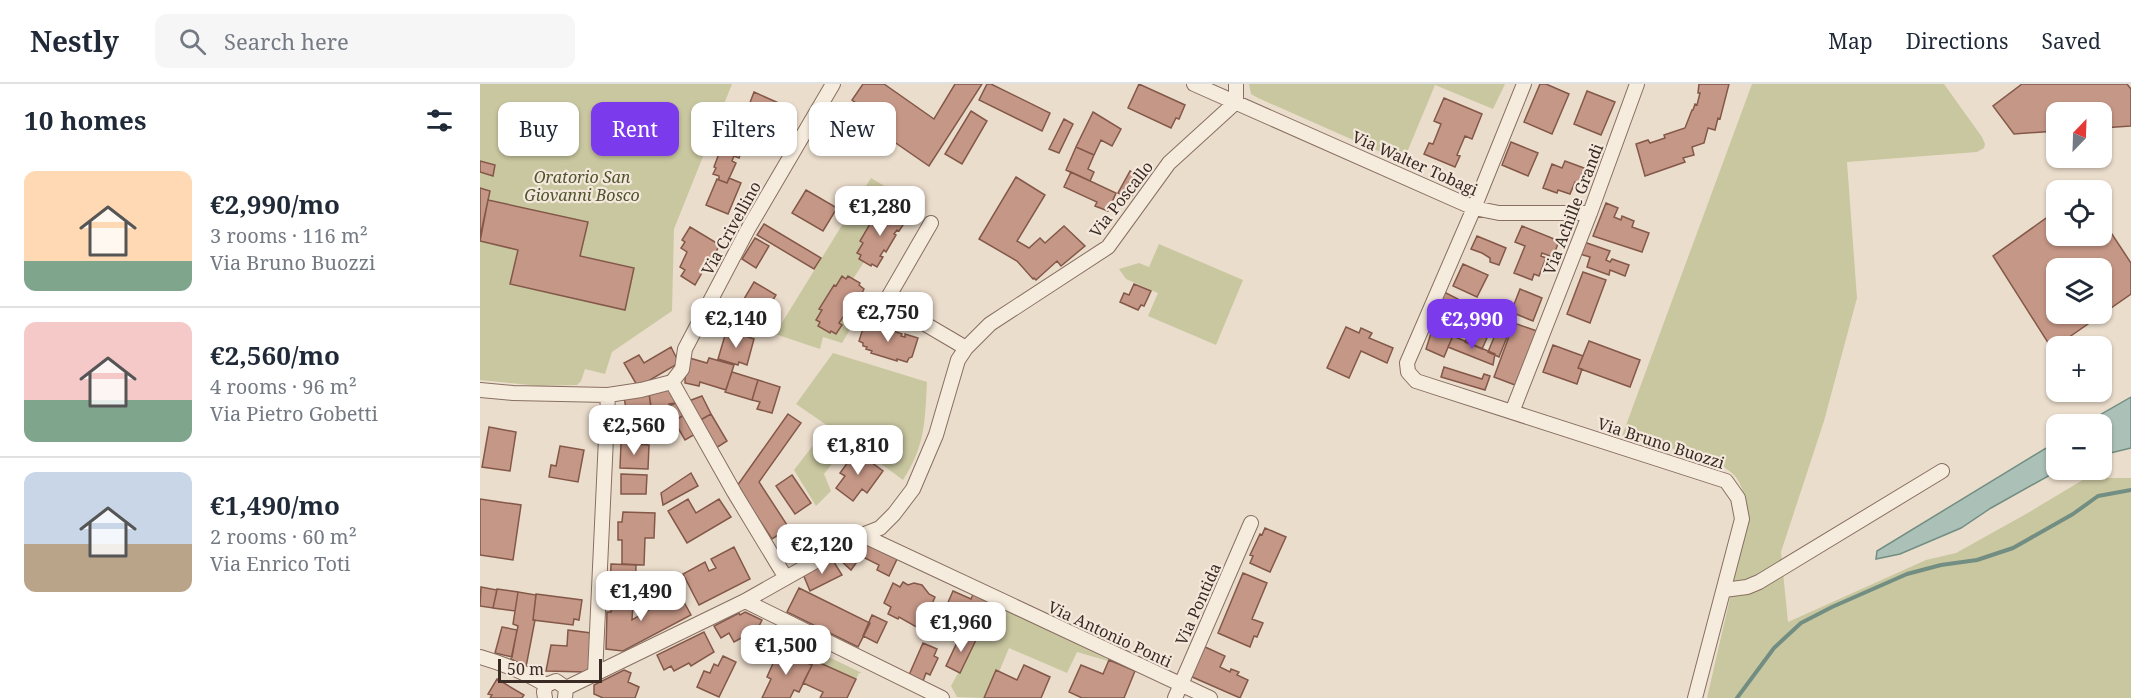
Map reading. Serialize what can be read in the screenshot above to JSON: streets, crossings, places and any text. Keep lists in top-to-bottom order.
{
  "streets": {
    "street": [
      "Via Walter Tobagi",
      "Via Poscallo",
      "Via Achille Grandi",
      "Via Crivellino",
      "Via Bruno Buozzi",
      "Via Pontida",
      "Via Antonio Ponti"
    ]
  },
  "crossings": [
    ["Via Walter Tobagi", "Via Poscallo"],
    ["Via Walter Tobagi", "Via Achille Grandi"],
    ["Via Walter Tobagi", "Via Bruno Buozzi"],
    ["Via Poscallo", "Via Antonio Ponti"],
    ["Via Achille Grandi", "Via Bruno Buozzi"],
    ["Via Pontida", "Via Antonio Ponti"]
  ],
  "parks": ["Oratorio San Giovanni Bosco"],
  "scale_bar": "50 m",
  "north": "top right",
  "page": {
    "header": "Nestly",
    "search": "Search here",
    "nav": ["Map", "Directions", "Saved"],
    "heading": "10 homes",
    "map_buttons": ["+", "−"],
    "chip": [
      "Buy",
      "Rent",
      "Filters",
      "New"
    ],
    "list": [
      {
        "name": "€2,990/mo",
        "note": "3 rooms · 116 m² · Via Bruno Buozzi"
      },
      {
        "name": "€2,560/mo",
        "note": "4 rooms · 96 m² · Via Pietro Gobetti"
      },
      {
        "name": "€1,490/mo",
        "note": "2 rooms · 60 m² · Via Enrico Toti"
      }
    ],
    "price": [
      "€1,280",
      "€2,750",
      "€2,140",
      "€2,990",
      "€2,560",
      "€1,810",
      "€2,120",
      "€1,490",
      "€1,960",
      "€1,500"
    ],
    "scale": "50 m"
  }
}
